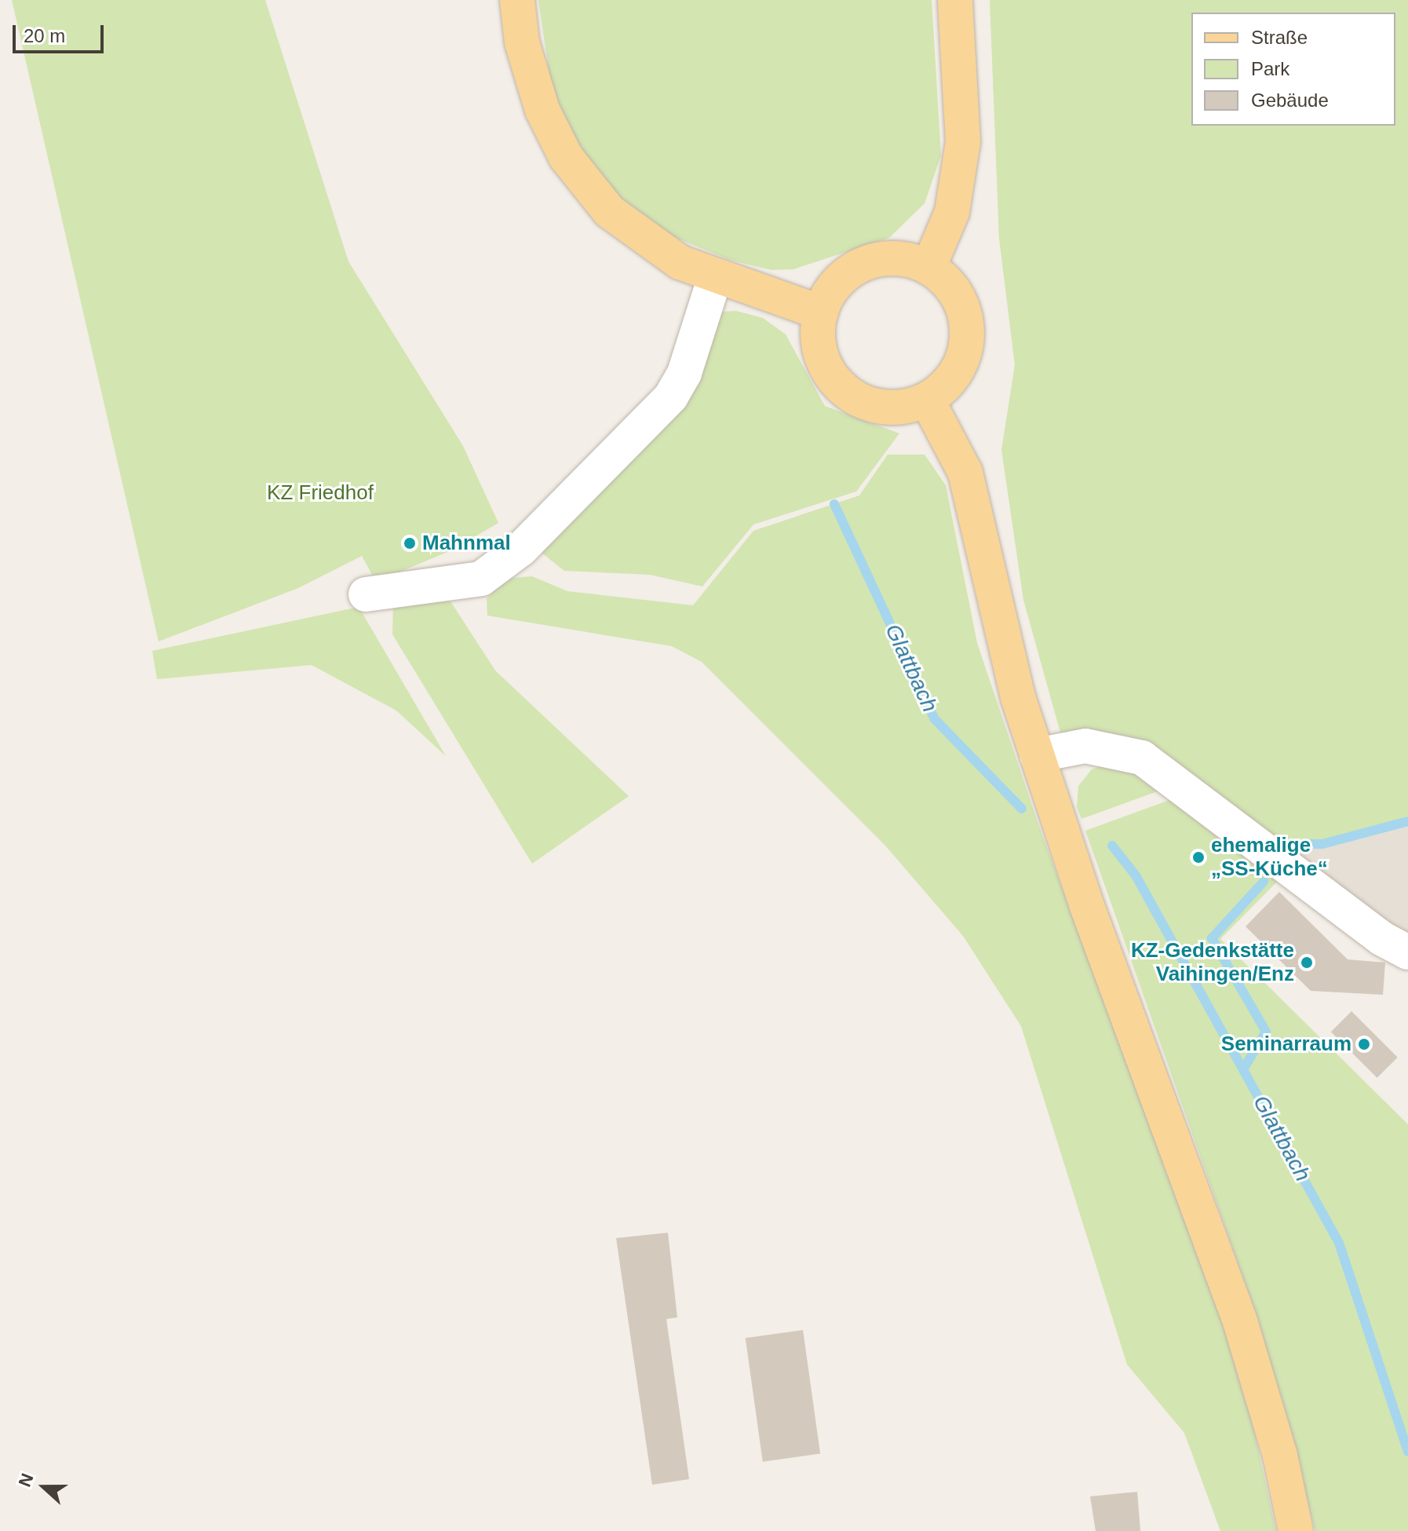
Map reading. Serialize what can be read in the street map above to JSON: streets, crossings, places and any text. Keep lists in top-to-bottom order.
{
  "water": ["Glattbach"],
  "parks": ["KZ Friedhof"],
  "places": [
    "Mahnmal",
    "ehemalige „SS-Küche“",
    "KZ-Gedenkstätte Vaihingen/Enz",
    "Seminarraum"
  ],
  "legend": ["Straße", "Park", "Gebäude"],
  "scale_bar": "20 m",
  "north": "left"
}
